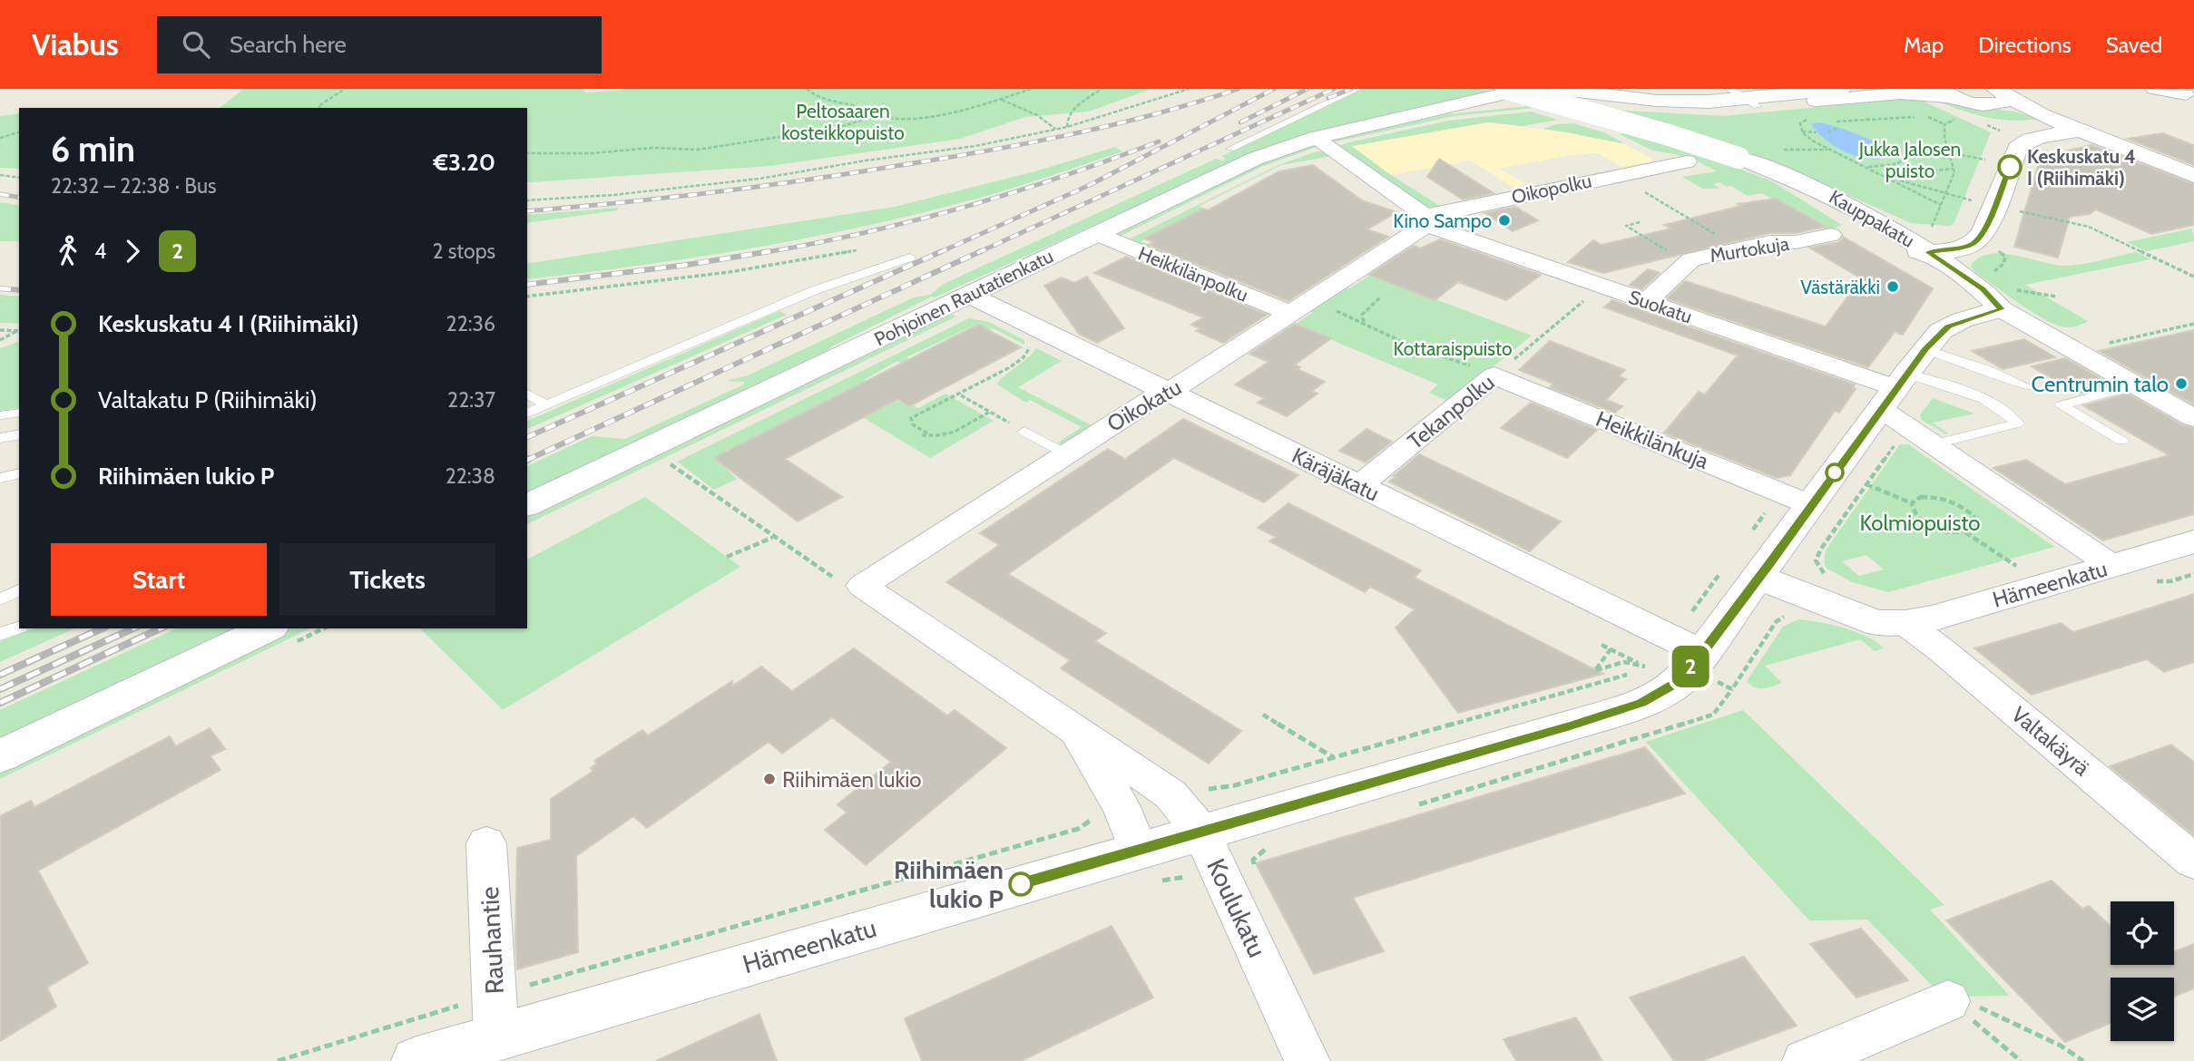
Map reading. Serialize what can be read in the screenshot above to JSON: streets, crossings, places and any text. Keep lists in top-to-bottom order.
{
  "streets": {
    "street": [
      "Oikopolku",
      "Kauppakatu",
      "Murtokuja",
      "Heikkilänpolku",
      "Pohjoinen Rautatienkatu",
      "Suokatu",
      "Oikokatu",
      "Tekanpolku",
      "Heikkilänkuja",
      "Käräjäkatu",
      "Hämeenkatu",
      "Valtakäyrä",
      "Koulukatu",
      "Rauhantie"
    ]
  },
  "crossings": [
    ["Oikopolku", "Suokatu"],
    ["Oikopolku", "Oikokatu"],
    ["Kauppakatu", "Hämeenkatu"],
    ["Murtokuja", "Suokatu"],
    ["Heikkilänpolku", "Pohjoinen Rautatienkatu"],
    ["Heikkilänpolku", "Oikokatu"],
    ["Pohjoinen Rautatienkatu", "Suokatu"],
    ["Pohjoinen Rautatienkatu", "Käräjäkatu"],
    ["Suokatu", "Oikokatu"],
    ["Suokatu", "Tekanpolku"],
    ["Suokatu", "Hämeenkatu"],
    ["Oikokatu", "Käräjäkatu"],
    ["Oikokatu", "Koulukatu"],
    ["Tekanpolku", "Heikkilänkuja"],
    ["Tekanpolku", "Käräjäkatu"],
    ["Heikkilänkuja", "Hämeenkatu"],
    ["Käräjäkatu", "Hämeenkatu"],
    ["Hämeenkatu", "Valtakäyrä"],
    ["Hämeenkatu", "Koulukatu"],
    ["Hämeenkatu", "Rauhantie"]
  ],
  "parks": [
    "Peltosaaren kosteikkopuisto",
    "Jukka Jalosen puisto",
    "Kottaraispuisto",
    "Kolmiopuisto"
  ],
  "places": [
    "Keskuskatu 4 I (Riihimäki)",
    "Kino Sampo",
    "Västäräkki",
    "Centrumin talo",
    "Riihimäen lukio",
    "Riihimäen lukio P"
  ],
  "lines": ["bus line 2"],
  "page": {
    "header": "Viabus",
    "search": "Search here",
    "nav": ["Map", "Directions", "Saved"],
    "on_map": "2",
    "heading": ["6 min", "22:32 – 22:38 · Bus", "€3.20"],
    "legs": ["4", "2", "2 stops"],
    "list": [
      {
        "name": "Keskuskatu 4 I (Riihimäki)",
        "value": "22:36"
      },
      {
        "name": "Valtakatu P (Riihimäki)",
        "value": "22:37"
      },
      {
        "name": "Riihimäen lukio P",
        "value": "22:38"
      }
    ],
    "buttons": ["Start", "Tickets"]
  }
}
